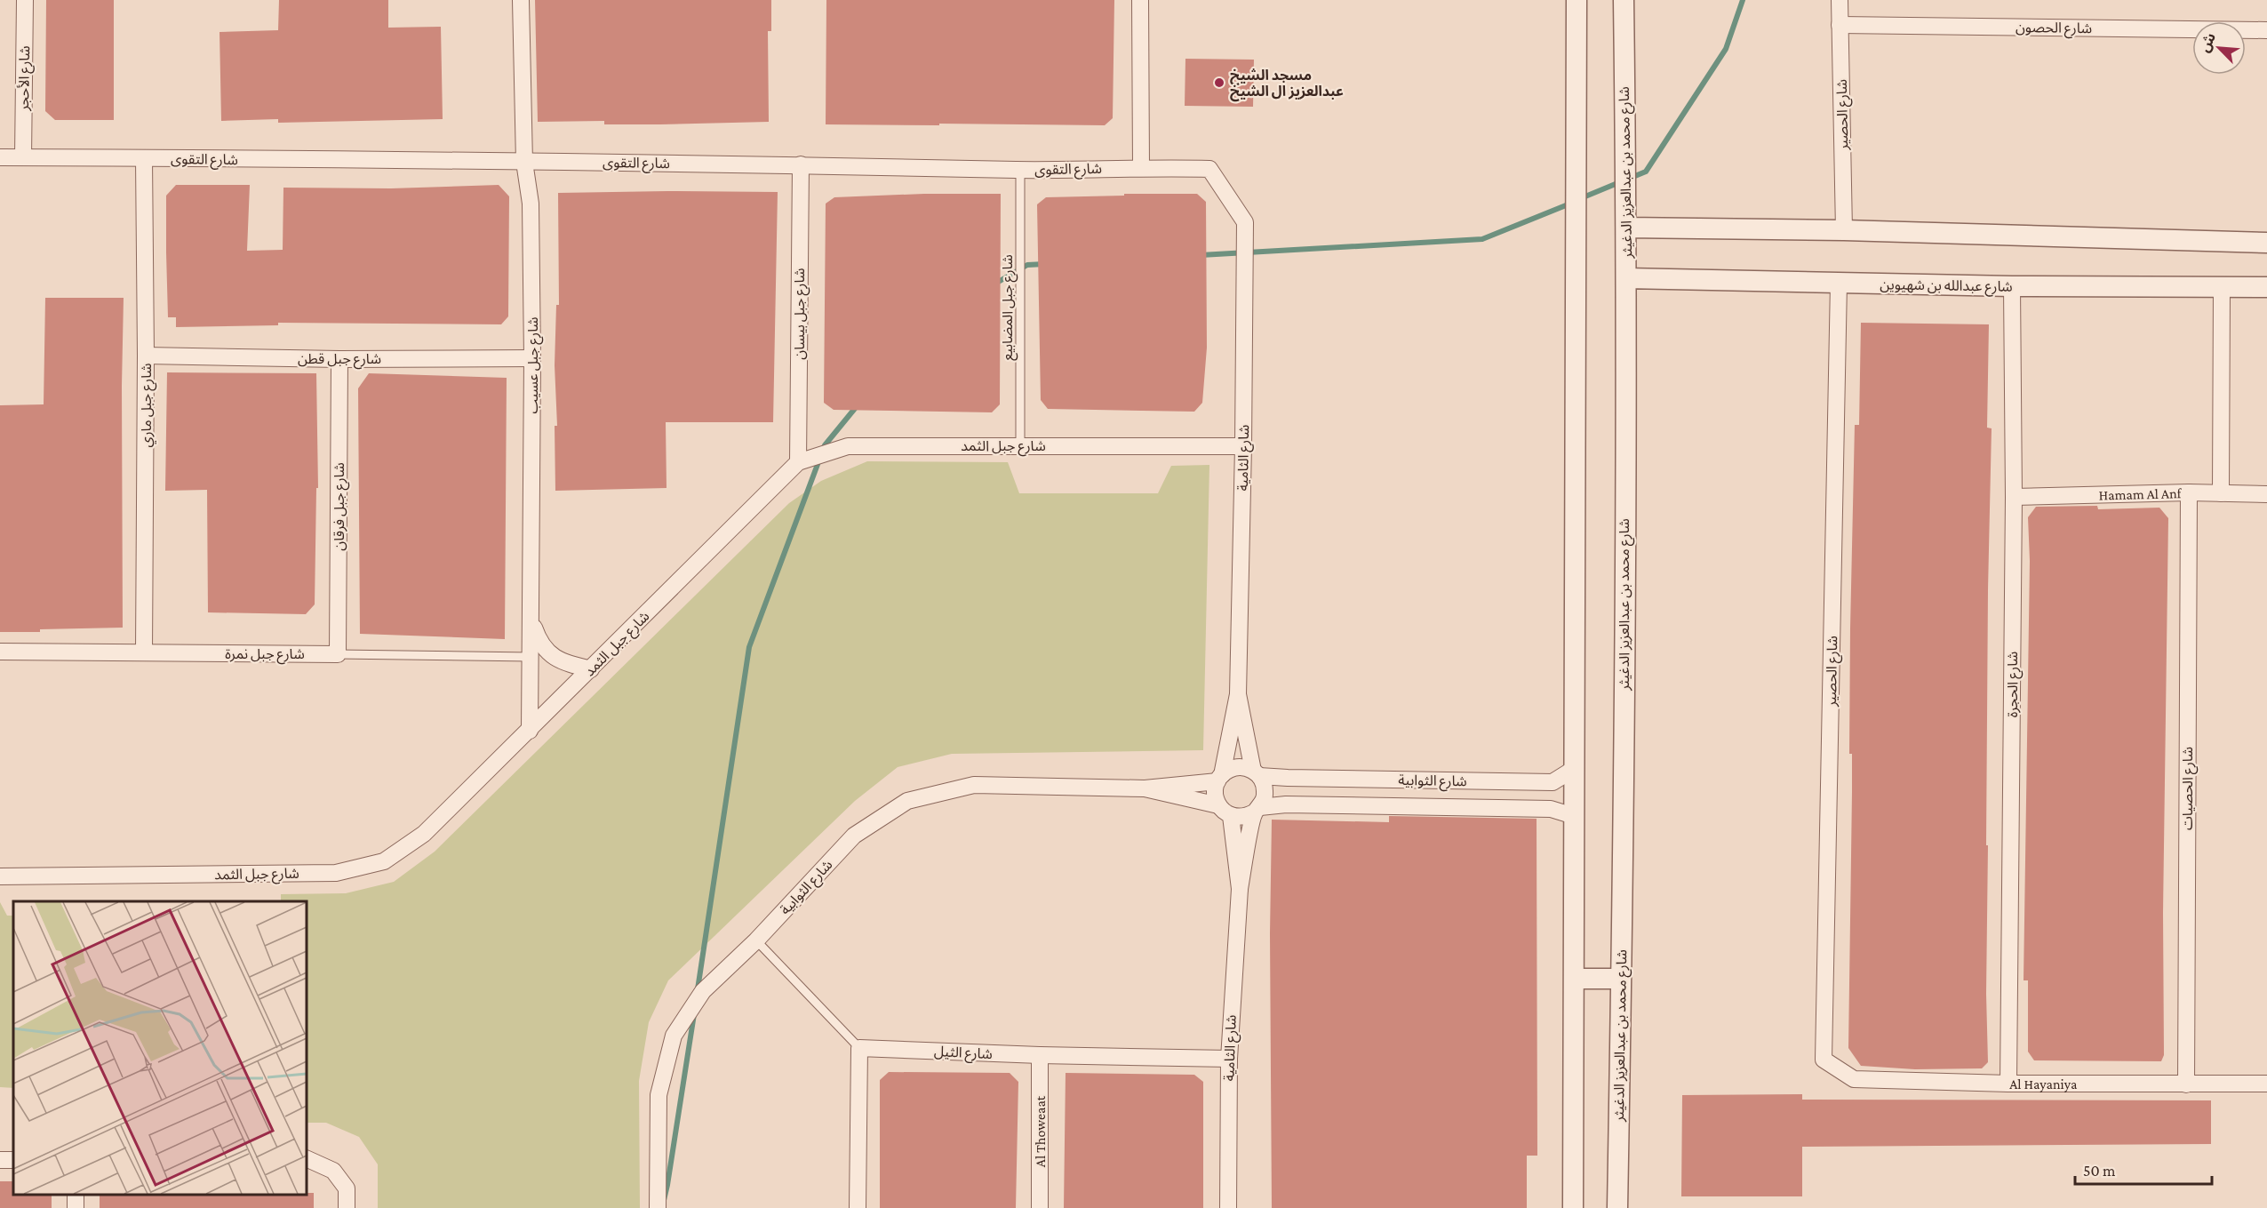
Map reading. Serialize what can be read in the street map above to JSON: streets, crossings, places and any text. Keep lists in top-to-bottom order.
{
  "streets": {
    "street": [
      "شارع الحصون",
      "شارع الأحجر",
      "شارع الحصير",
      "شارع التقوى",
      "شارع محمد بن عبدالعزيز الدغيثر",
      "شارع عبدالله بن شهيوين",
      "شارع جبل بيسان",
      "شارع جبل قطن",
      "شارع جبل عسيب",
      "شارع جبل ماري",
      "شارع جبل الثمد",
      "شارع الثامية",
      "Hamam Al Anf",
      "شارع جبل فرقان",
      "شارع جبل نمرة",
      "شارع الحجرة",
      "شارع الثوابية",
      "شارع الحصيات",
      "شارع الثيل",
      "Al Hayaniya",
      "Al Thoweaat"
    ],
    "lane": ["شارع جبل المضابيع"]
  },
  "crossings": [
    ["شارع الحصون", "شارع الحصير"],
    ["شارع الأحجر", "شارع التقوى"],
    ["شارع الحصير", "شارع عبدالله بن شهيوين"],
    ["شارع الحصير", "Al Hayaniya"],
    ["شارع التقوى", "شارع جبل المضابيع"],
    ["شارع التقوى", "شارع جبل بيسان"],
    ["شارع التقوى", "شارع جبل عسيب"],
    ["شارع التقوى", "شارع جبل ماري"],
    ["شارع التقوى", "شارع الثامية"],
    ["شارع محمد بن عبدالعزيز الدغيثر", "شارع عبدالله بن شهيوين"],
    ["شارع عبدالله بن شهيوين", "شارع الحجرة"],
    ["شارع جبل المضابيع", "شارع جبل الثمد"],
    ["شارع جبل بيسان", "شارع جبل الثمد"],
    ["شارع جبل قطن", "شارع جبل عسيب"],
    ["شارع جبل قطن", "شارع جبل ماري"],
    ["شارع جبل قطن", "شارع جبل فرقان"],
    ["شارع جبل عسيب", "شارع جبل الثمد"],
    ["شارع جبل عسيب", "شارع جبل نمرة"],
    ["شارع جبل ماري", "شارع جبل نمرة"],
    ["شارع جبل الثمد", "شارع الثامية"],
    ["شارع الثامية", "شارع الثيل"],
    ["Hamam Al Anf", "شارع الحجرة"],
    ["Hamam Al Anf", "شارع الحصيات"],
    ["شارع جبل فرقان", "شارع جبل نمرة"],
    ["شارع الحجرة", "Al Hayaniya"],
    ["شارع الحصيات", "Al Hayaniya"],
    ["شارع الثيل", "Al Thoweaat"]
  ],
  "places": ["مسجد الشيخ عبدالعزيز ال الشيخ"],
  "scale_bar": "50 m",
  "north": "top left"
}
